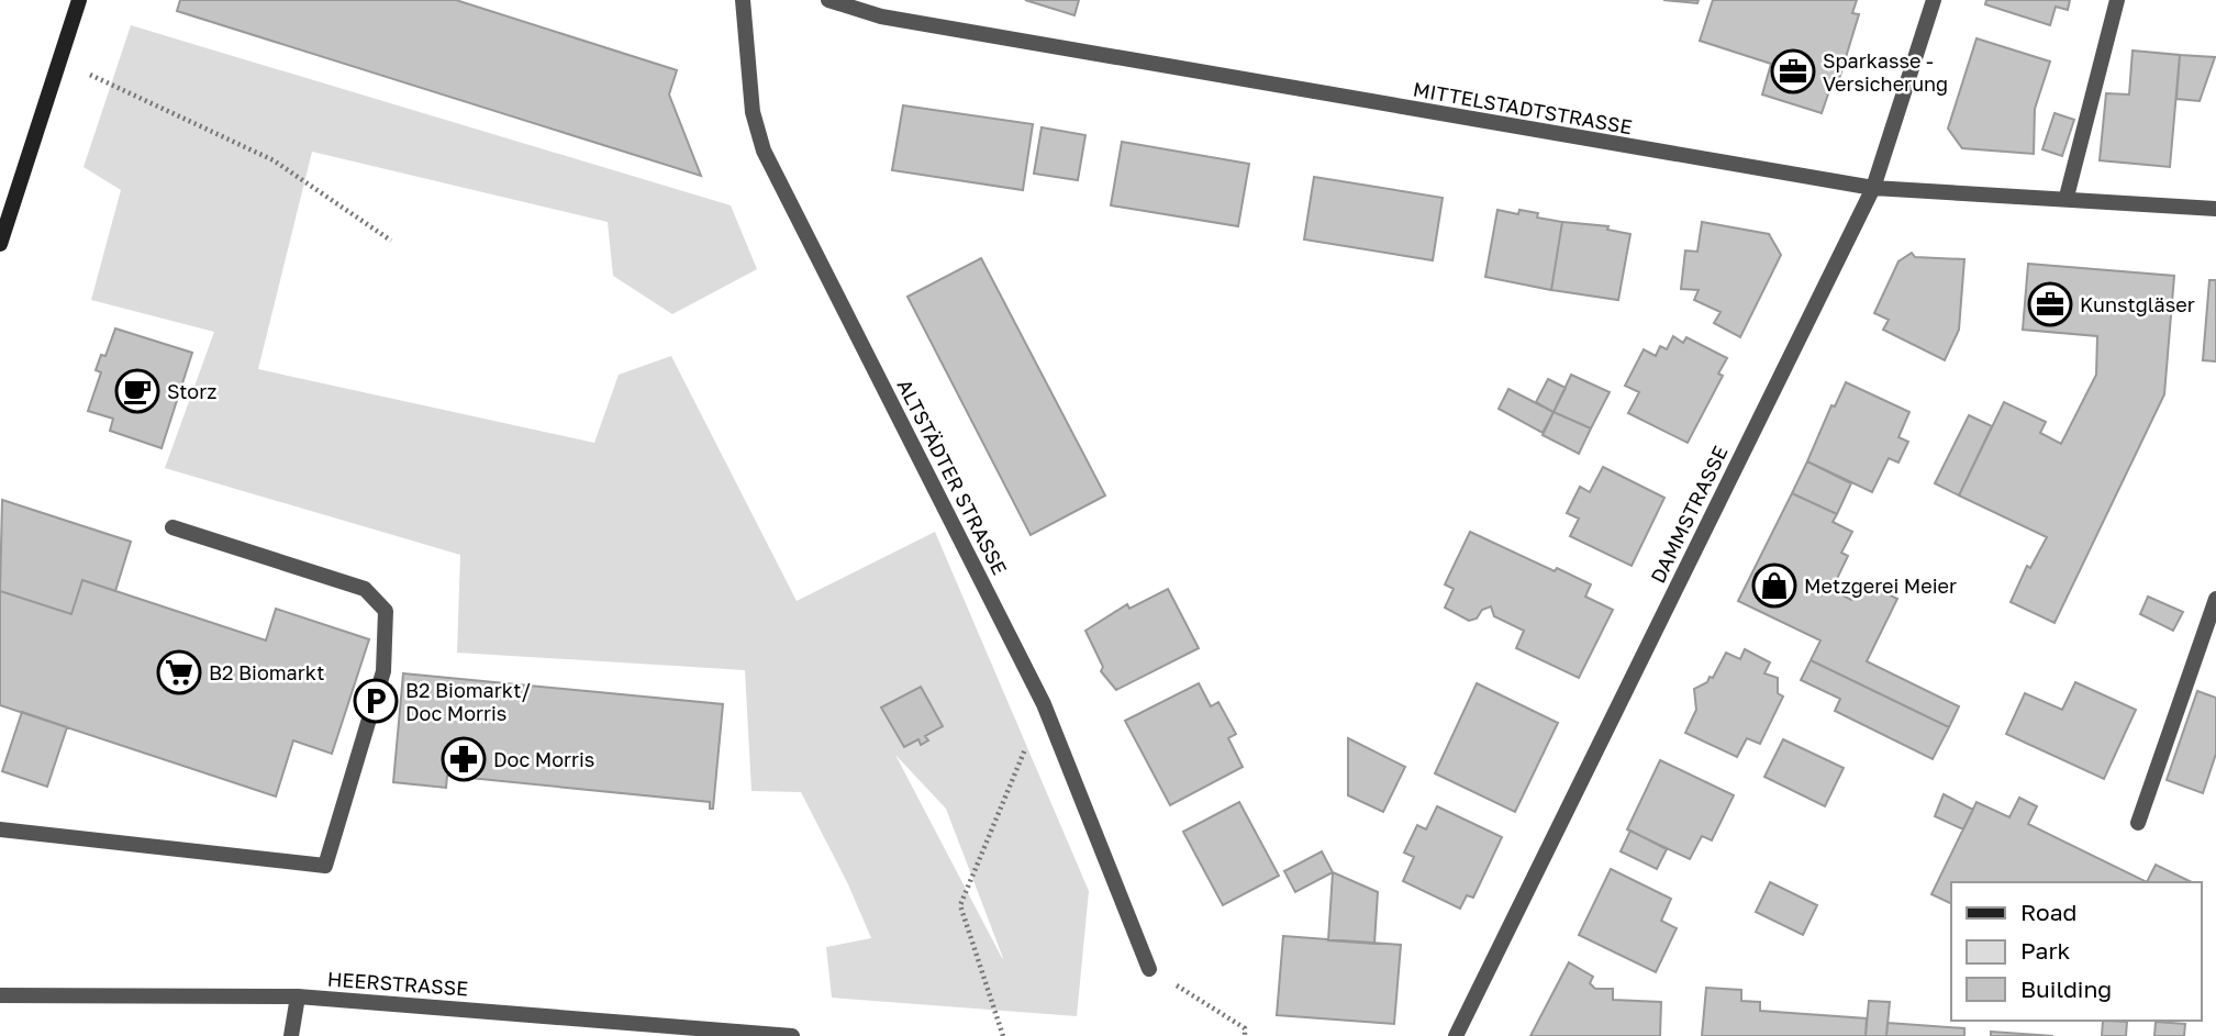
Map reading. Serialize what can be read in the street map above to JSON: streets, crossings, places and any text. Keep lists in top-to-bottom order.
{
  "streets": {
    "street": [
      "MITTELSTADTSTRASSE",
      "ALTSTÄDTER STRASSE",
      "DAMMSTRASSE",
      "HEERSTRASSE"
    ]
  },
  "crossings": [
    ["MITTELSTADTSTRASSE", "DAMMSTRASSE"]
  ],
  "places": {
    "office": ["Sparkasse - Versicherung", "Kunstgläser"],
    "cafe": ["Storz"],
    "shop": ["Metzgerei Meier"],
    "supermarket": ["B2 Biomarkt"],
    "parking": ["B2 Biomarkt/ Doc Morris"],
    "pharmacy": ["Doc Morris"]
  },
  "legend": ["Road", "Park", "Building"]
}
